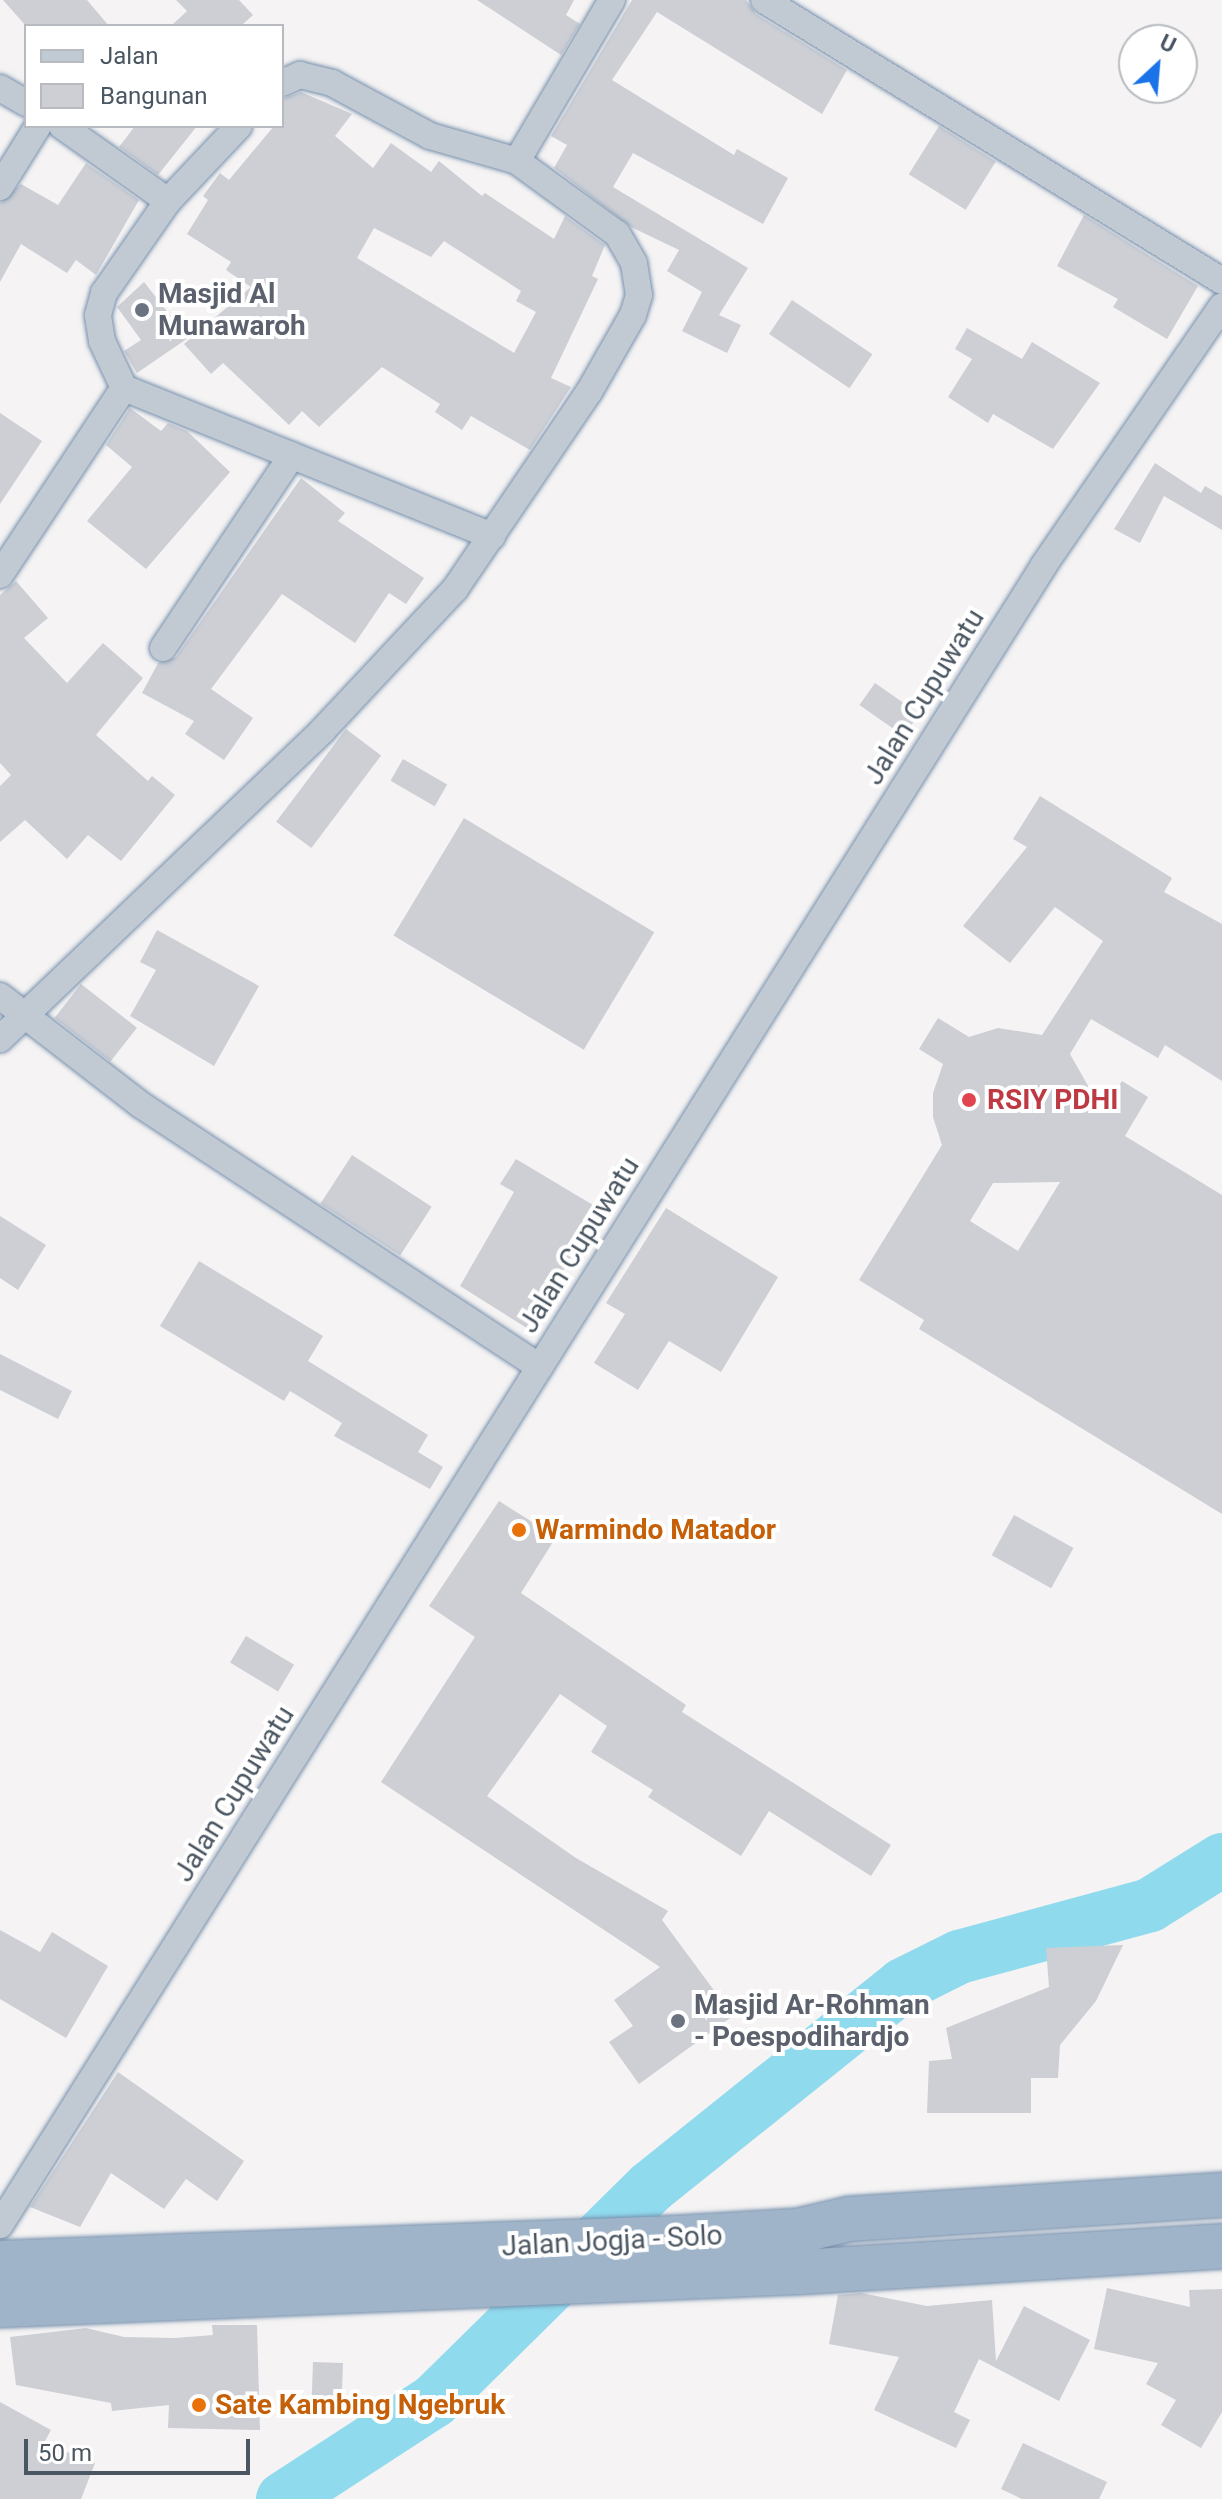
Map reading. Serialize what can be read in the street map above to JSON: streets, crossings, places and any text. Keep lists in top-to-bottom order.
{
  "streets": {
    "highway": ["Jalan Jogja - Solo"],
    "street": ["Jalan Cupuwatu"]
  },
  "places": [
    "Masjid Al Munawaroh",
    "RSIY PDHI",
    "Warmindo Matador",
    "Masjid Ar-Rohman - Poespodihardjo",
    "Sate Kambing Ngebruk"
  ],
  "legend": ["Jalan", "Bangunan"],
  "scale_bar": "50 m",
  "north": "top right"
}
